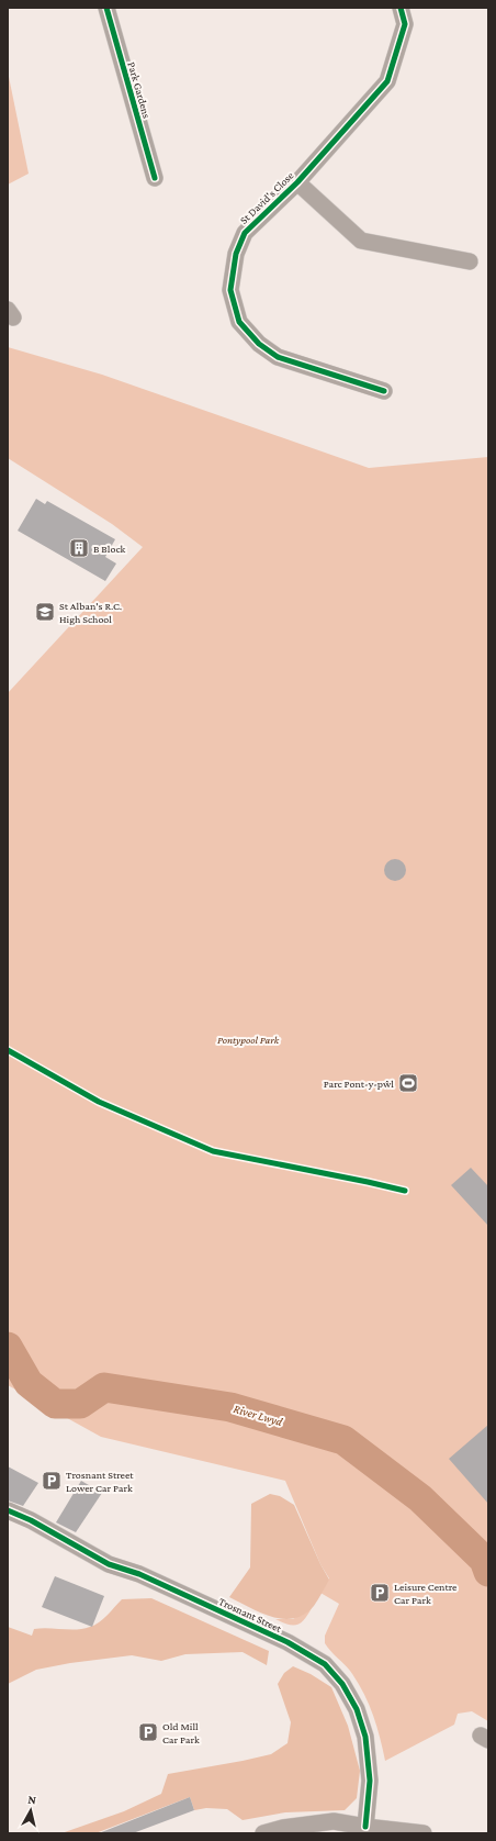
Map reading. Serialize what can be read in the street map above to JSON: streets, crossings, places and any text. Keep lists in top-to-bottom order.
{
  "streets": {
    "street": ["Park Gardens", "St David's Close", "Trosnant Street"]
  },
  "water": ["River Lwyd"],
  "parks": ["Pontypool Park"],
  "places": {
    "building": ["B Block"],
    "school or university": ["St Alban's R.C. High School"],
    "sports": ["Parc Pont-y-pŵl"],
    "parking": ["Trosnant Street Lower Car Park", "Leisure Centre Car Park", "Old Mill Car Park"]
  },
  "north": "top"
}
